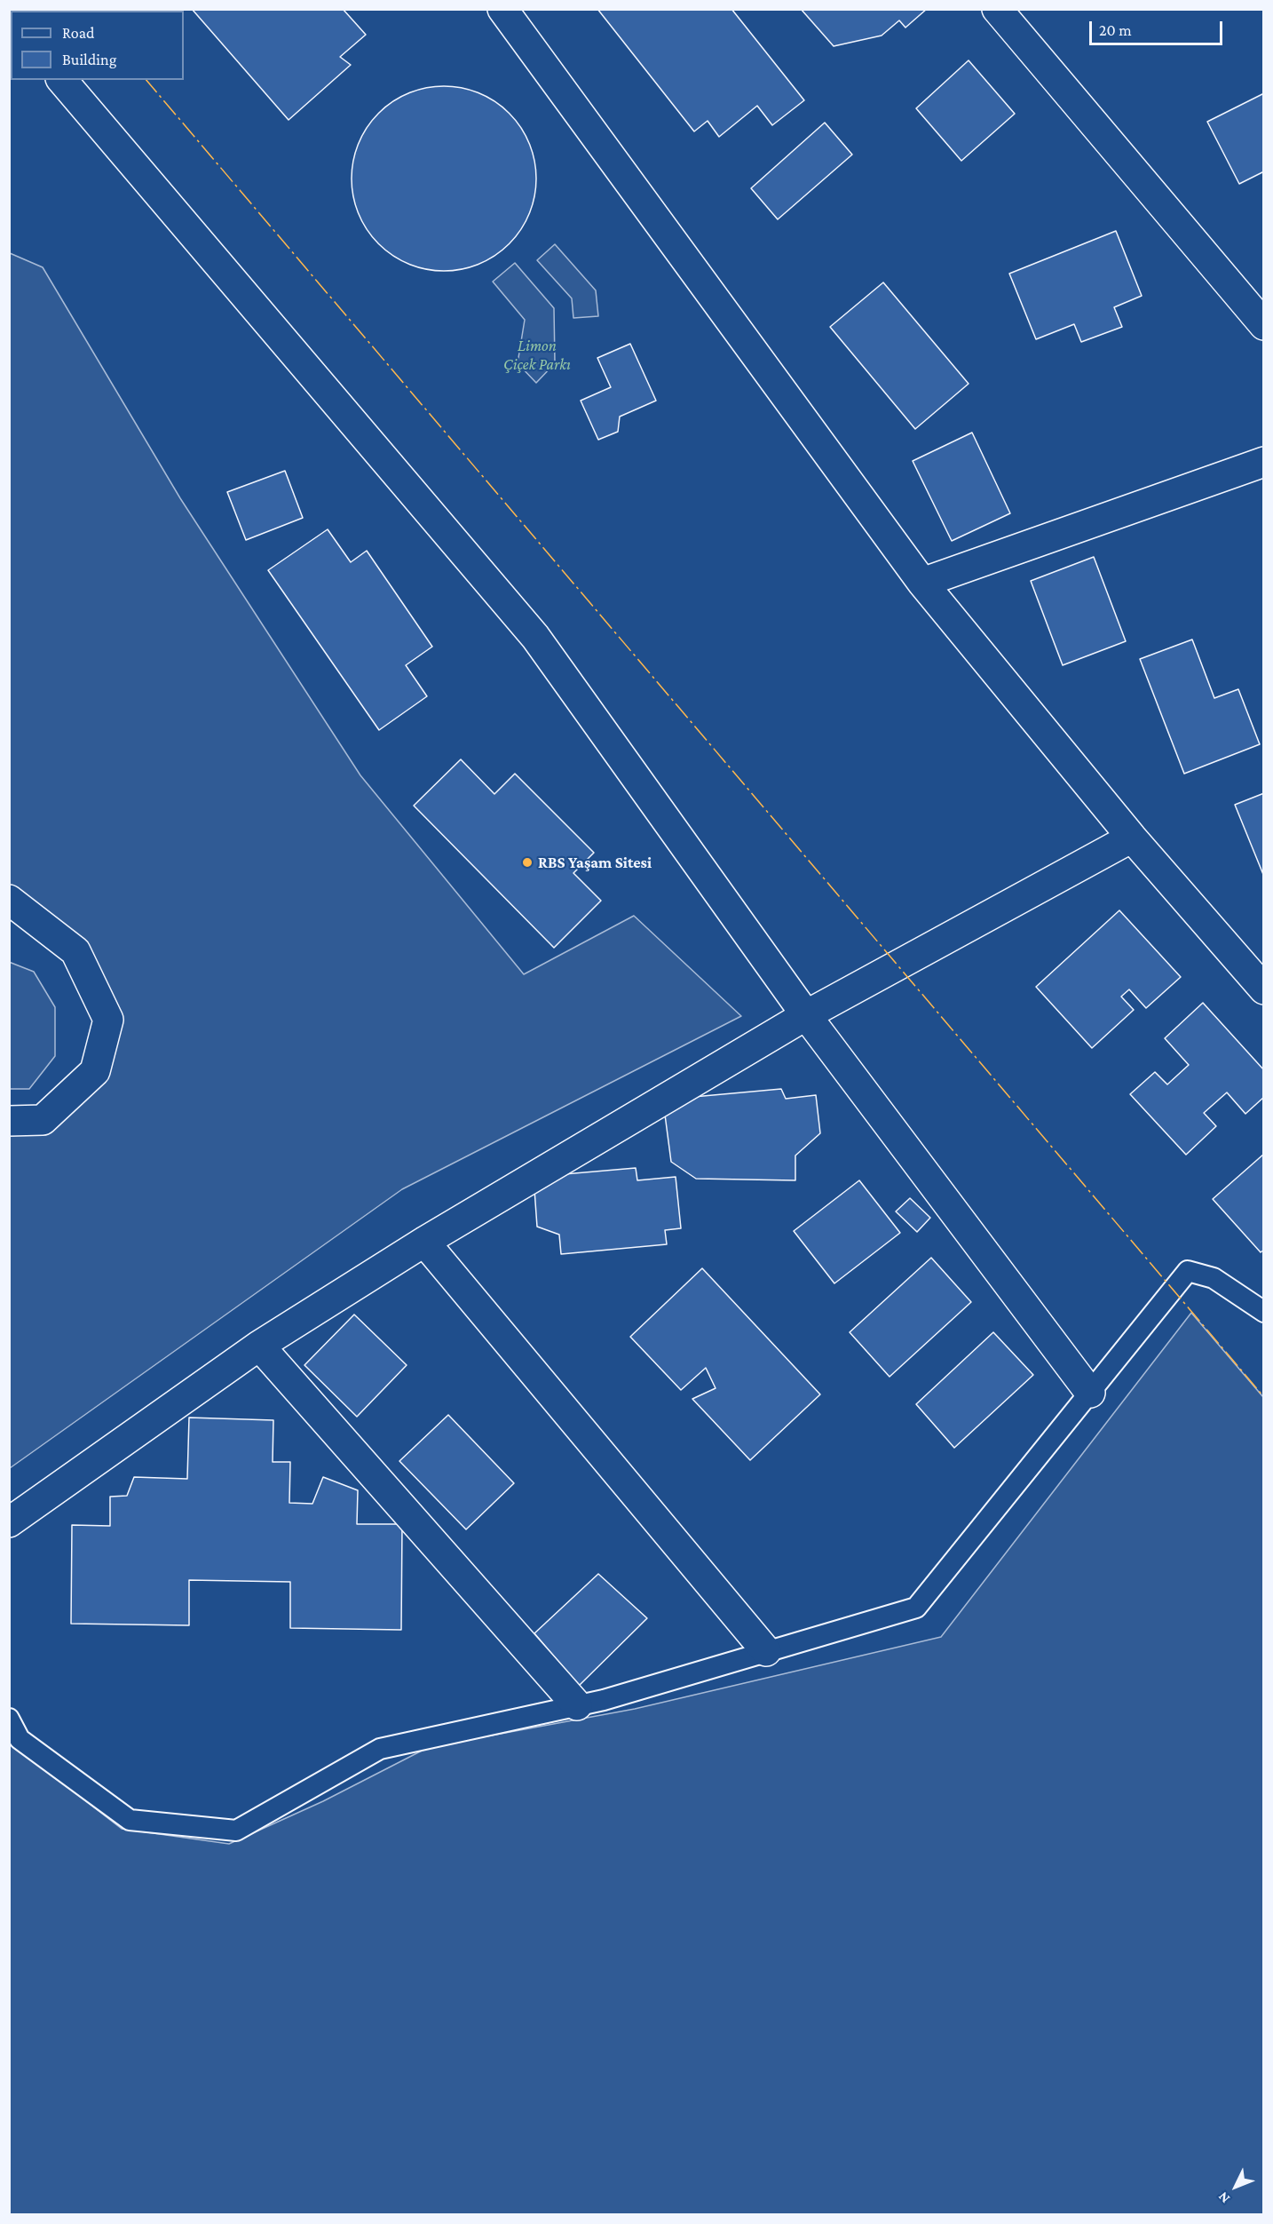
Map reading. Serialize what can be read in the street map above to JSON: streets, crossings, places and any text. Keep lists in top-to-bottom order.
{
  "parks": ["Limon Çiçek Parkı"],
  "places": ["RBS Yaşam Sitesi"],
  "legend": ["Road", "Building"],
  "scale_bar": "20 m",
  "north": "bottom left"
}
